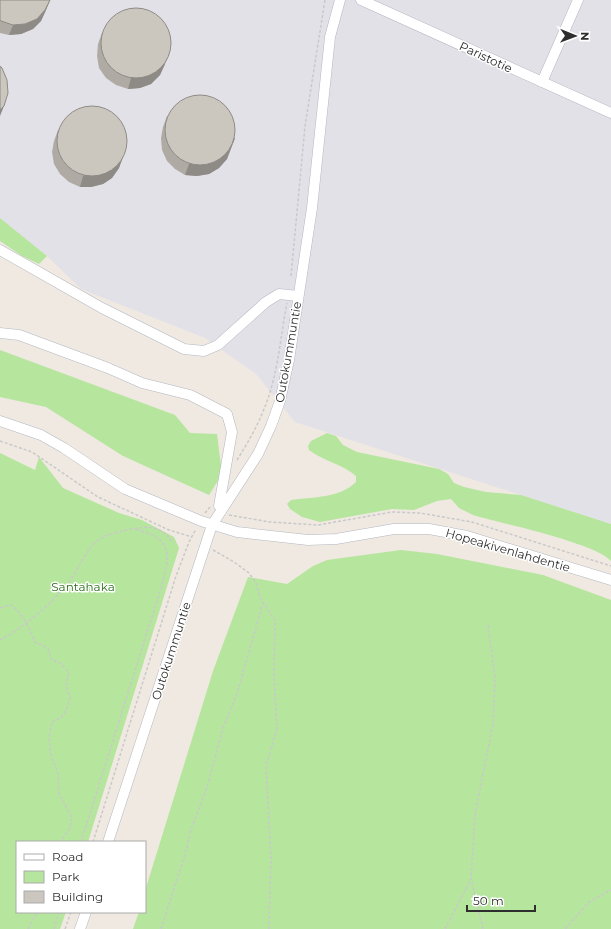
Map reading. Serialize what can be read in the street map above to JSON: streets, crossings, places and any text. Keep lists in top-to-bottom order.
{
  "streets": {
    "street": ["Paristotie", "Outokummuntie", "Hopeakivenlahdentie"]
  },
  "crossings": [
    ["Outokummuntie", "Hopeakivenlahdentie"]
  ],
  "parks": ["Santahaka"],
  "legend": ["Road", "Park", "Building"],
  "scale_bar": "50 m",
  "north": "right"
}
